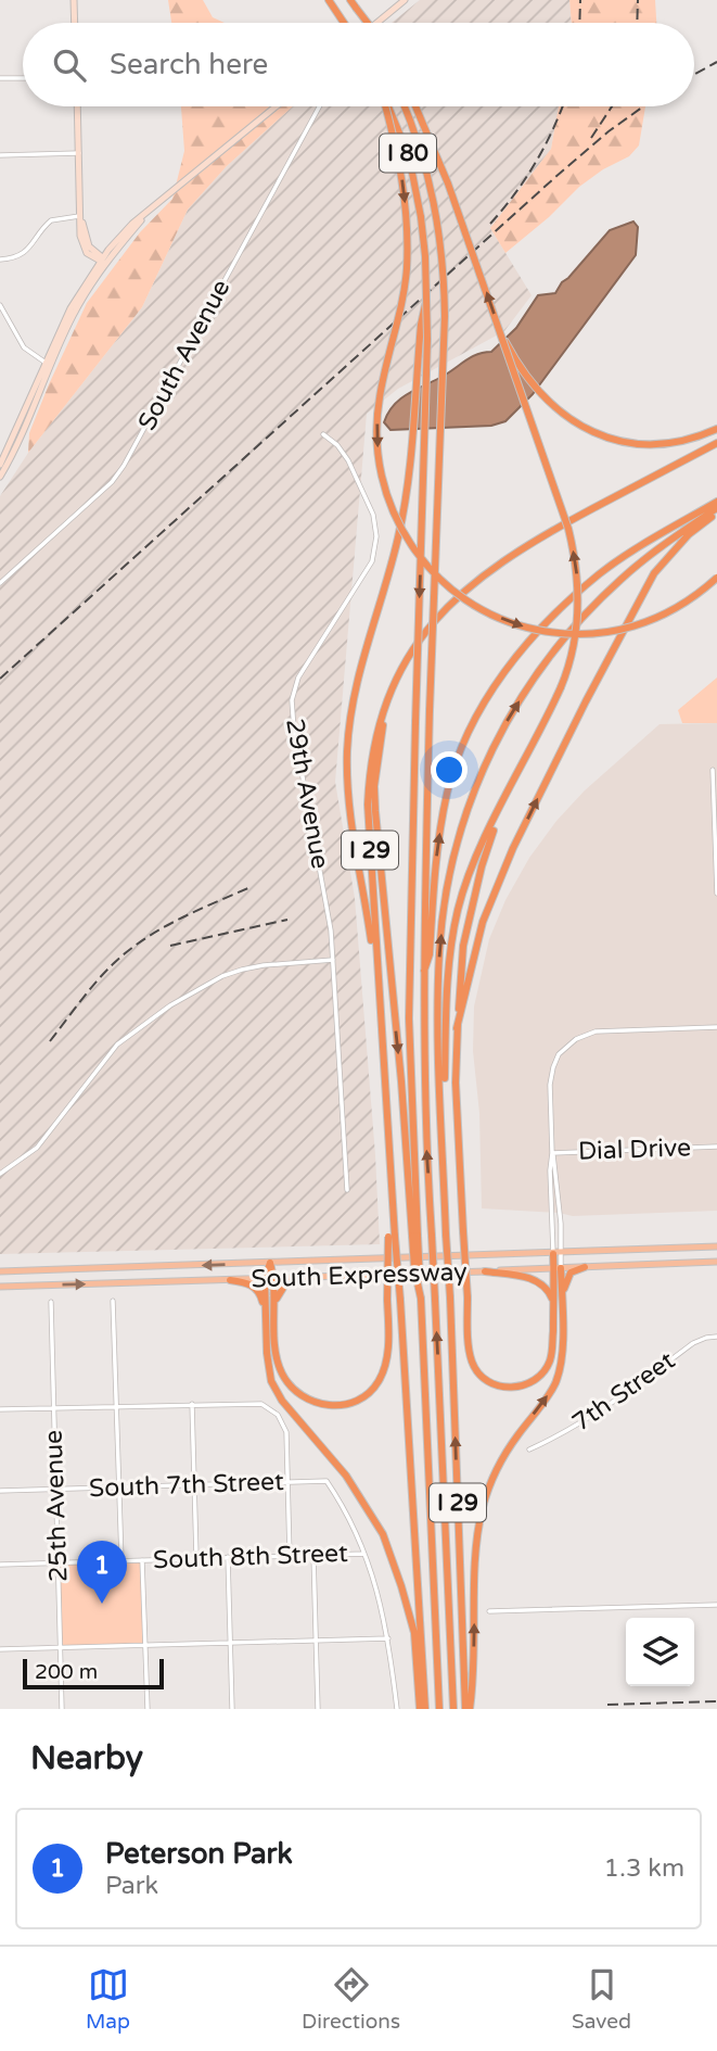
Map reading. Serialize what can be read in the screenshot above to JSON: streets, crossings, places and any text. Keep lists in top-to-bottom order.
{
  "streets": {
    "highway": ["I 80", "I 29"],
    "main road": ["South Expressway"],
    "street": [
      "South Avenue",
      "29th Avenue",
      "Dial Drive",
      "7th Street",
      "South 7th Street",
      "25th Avenue",
      "South 8th Street"
    ]
  },
  "crossings": [
    ["South 7th Street", "25th Avenue"],
    ["South 7th Street", "South 8th Street"],
    ["25th Avenue", "South 8th Street"]
  ],
  "scale_bar": "200 m",
  "page": {
    "search": "Search here",
    "pins": "1",
    "scale": "200 m",
    "heading": "Nearby",
    "list": [
      {
        "mark": "1",
        "name": "Peterson Park",
        "note": "Park",
        "value": "1.3 km"
      }
    ],
    "nav": ["Map", "Directions", "Saved"]
  }
}
